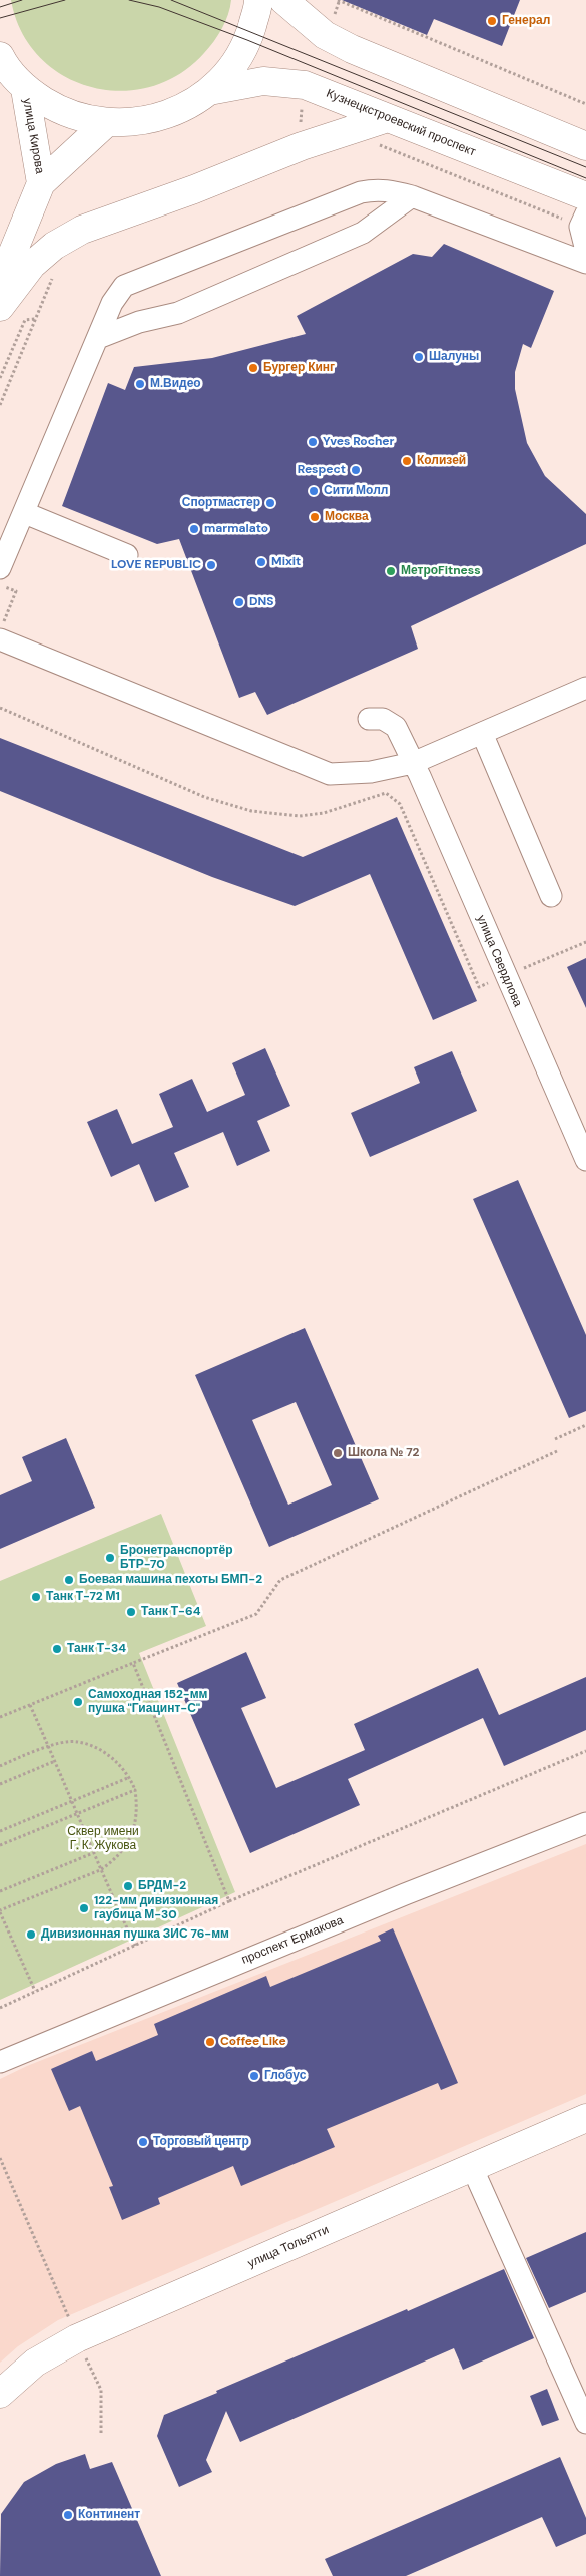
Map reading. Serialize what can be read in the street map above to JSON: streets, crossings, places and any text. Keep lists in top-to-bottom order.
{
  "streets": {
    "main road": ["Кузнецкстроевский проспект", "улица Кирова", "улица Тольятти"],
    "street": ["улица Свердлова", "проспект Ермакова"]
  },
  "parks": ["Сквер имени Г. К. Жукова"],
  "places": [
    "Генерал",
    "Шалуны",
    "Бургер Кинг",
    "М.Видео",
    "Yves Rocher",
    "Колизей",
    "Respect",
    "Сити Молл",
    "Спортмастер",
    "Москва",
    "marmalato",
    "Mixit",
    "LOVE REPUBLIC",
    "МетроFitness",
    "DNS",
    "Школа № 72",
    "Бронетранспортёр БТР-70",
    "Боевая машина пехоты БМП-2",
    "Танк Т-72 М1",
    "Танк Т-64",
    "Танк Т-34",
    "Самоходная 152-мм пушка \"Гиацинт-С\"",
    "БРДМ-2",
    "122-мм дивизионная гаубица М-30",
    "Дивизионная пушка ЗИС 76-мм",
    "Coffee Like",
    "Глобус",
    "Торговый центр",
    "Континент"
  ]
}
